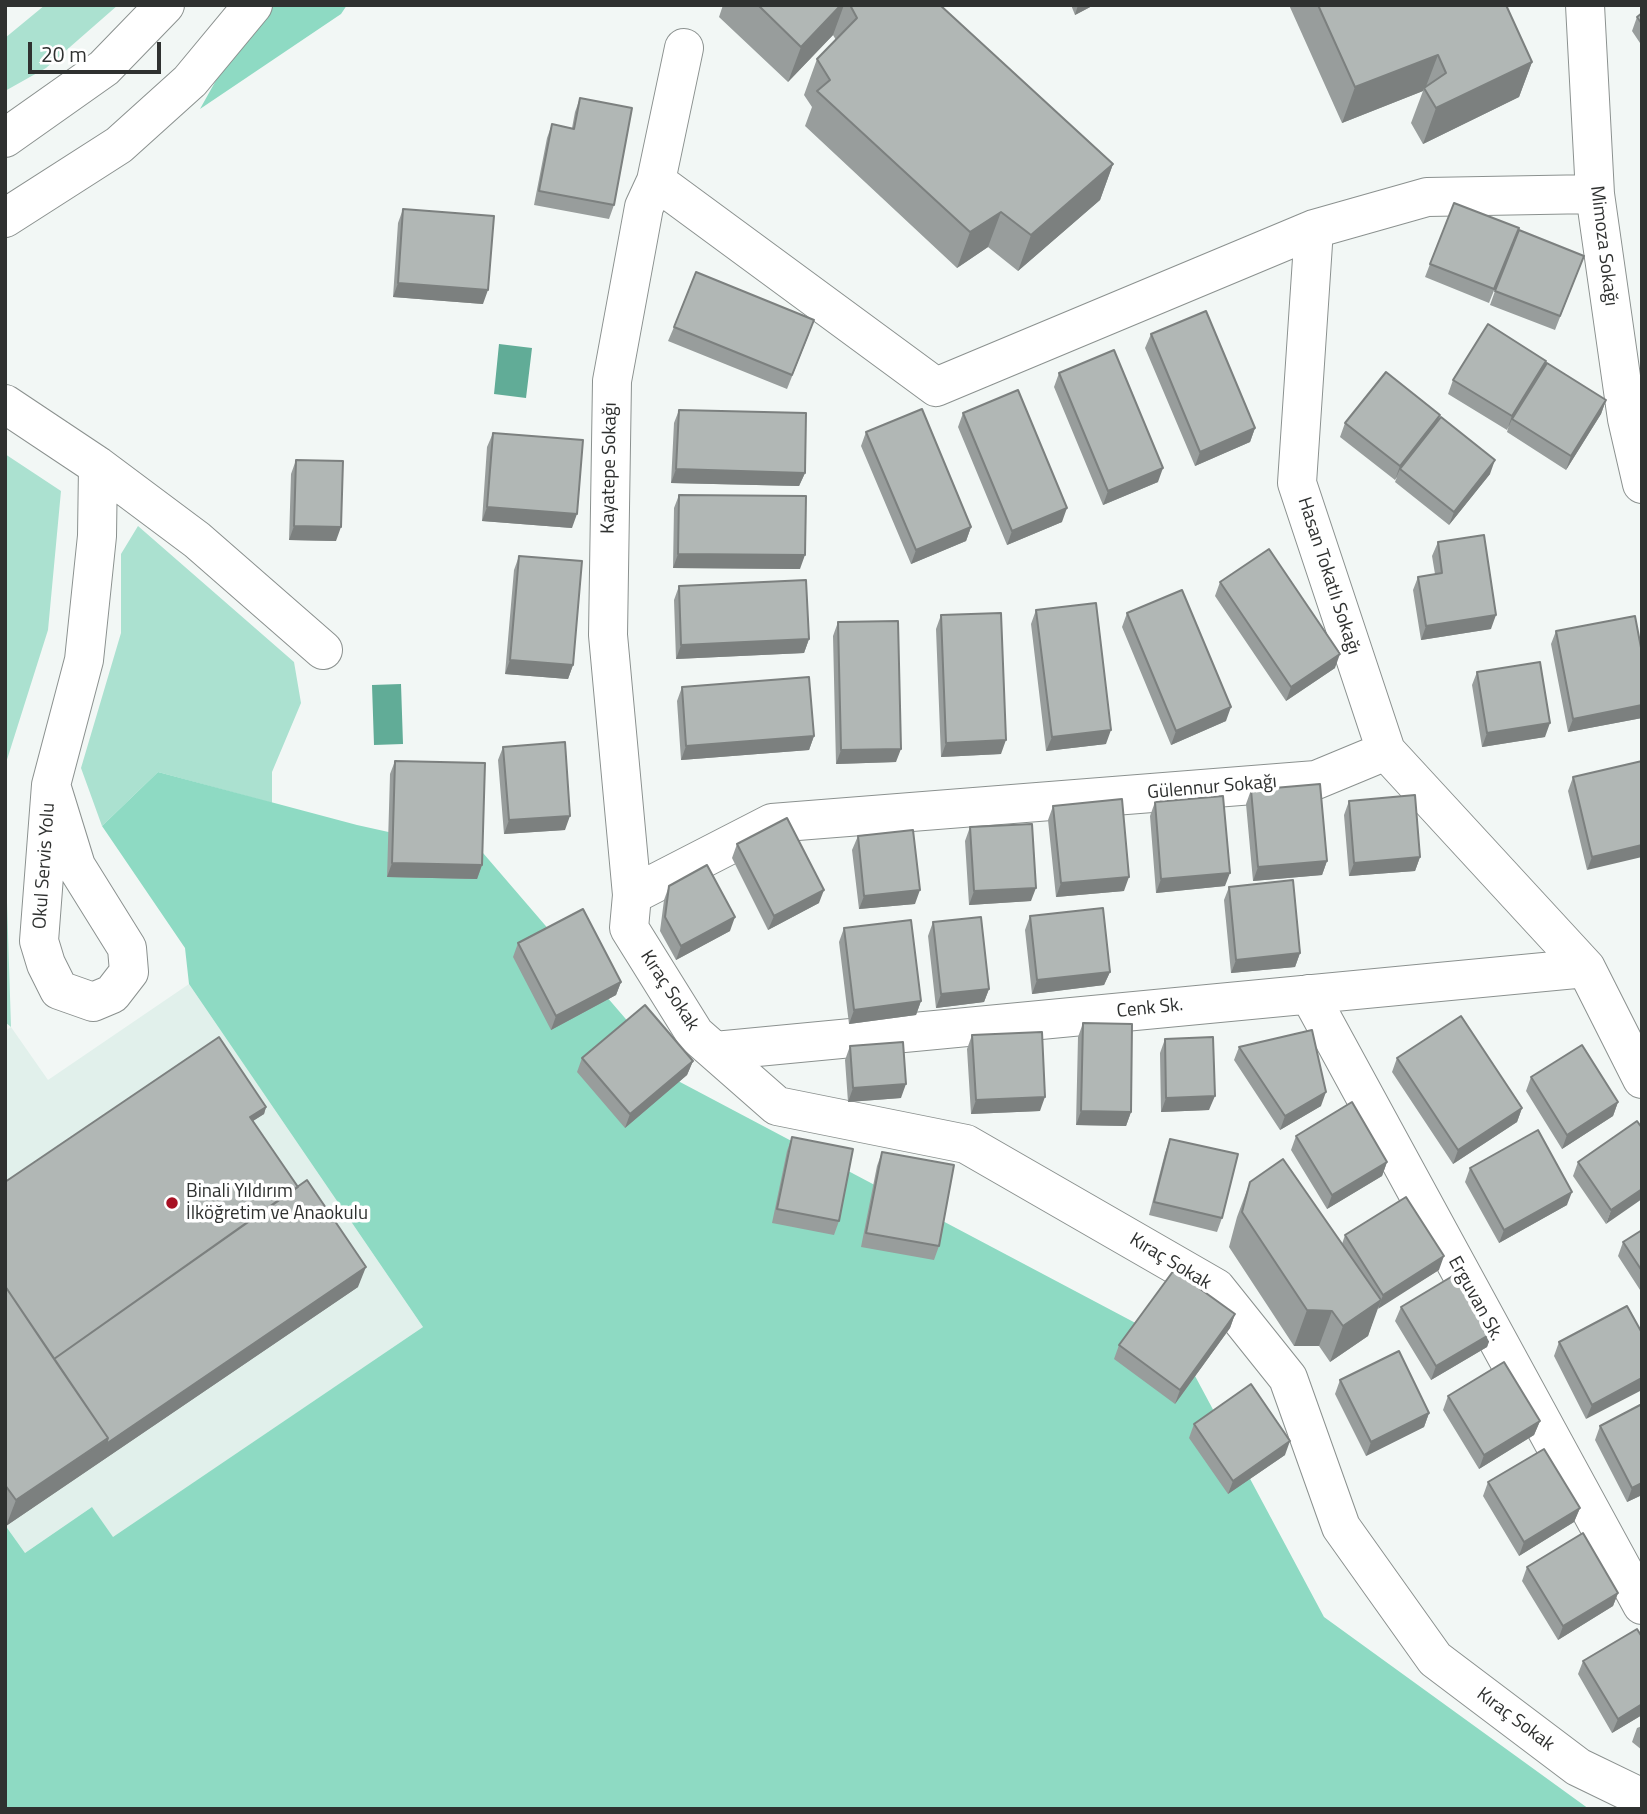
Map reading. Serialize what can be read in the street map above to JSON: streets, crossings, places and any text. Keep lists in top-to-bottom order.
{
  "streets": {
    "main road": [
      "Mimoza Sokağı",
      "Kayatepe Sokağı",
      "Hasan Tokatlı Sokağı",
      "Gülennur Sokağı",
      "Okul Servis Yolu",
      "Kıraç Sokak",
      "Cenk Sk.",
      "Erguvan Sk."
    ]
  },
  "crossings": [
    ["Kayatepe Sokağı", "Gülennur Sokağı"],
    ["Kayatepe Sokağı", "Kıraç Sokak"],
    ["Hasan Tokatlı Sokağı", "Gülennur Sokağı"],
    ["Gülennur Sokağı", "Kıraç Sokak"],
    ["Kıraç Sokak", "Cenk Sk."],
    ["Cenk Sk.", "Erguvan Sk."]
  ],
  "places": ["Binali Yıldırım İlköğretim ve Anaokulu"],
  "scale_bar": "20 m"
}
